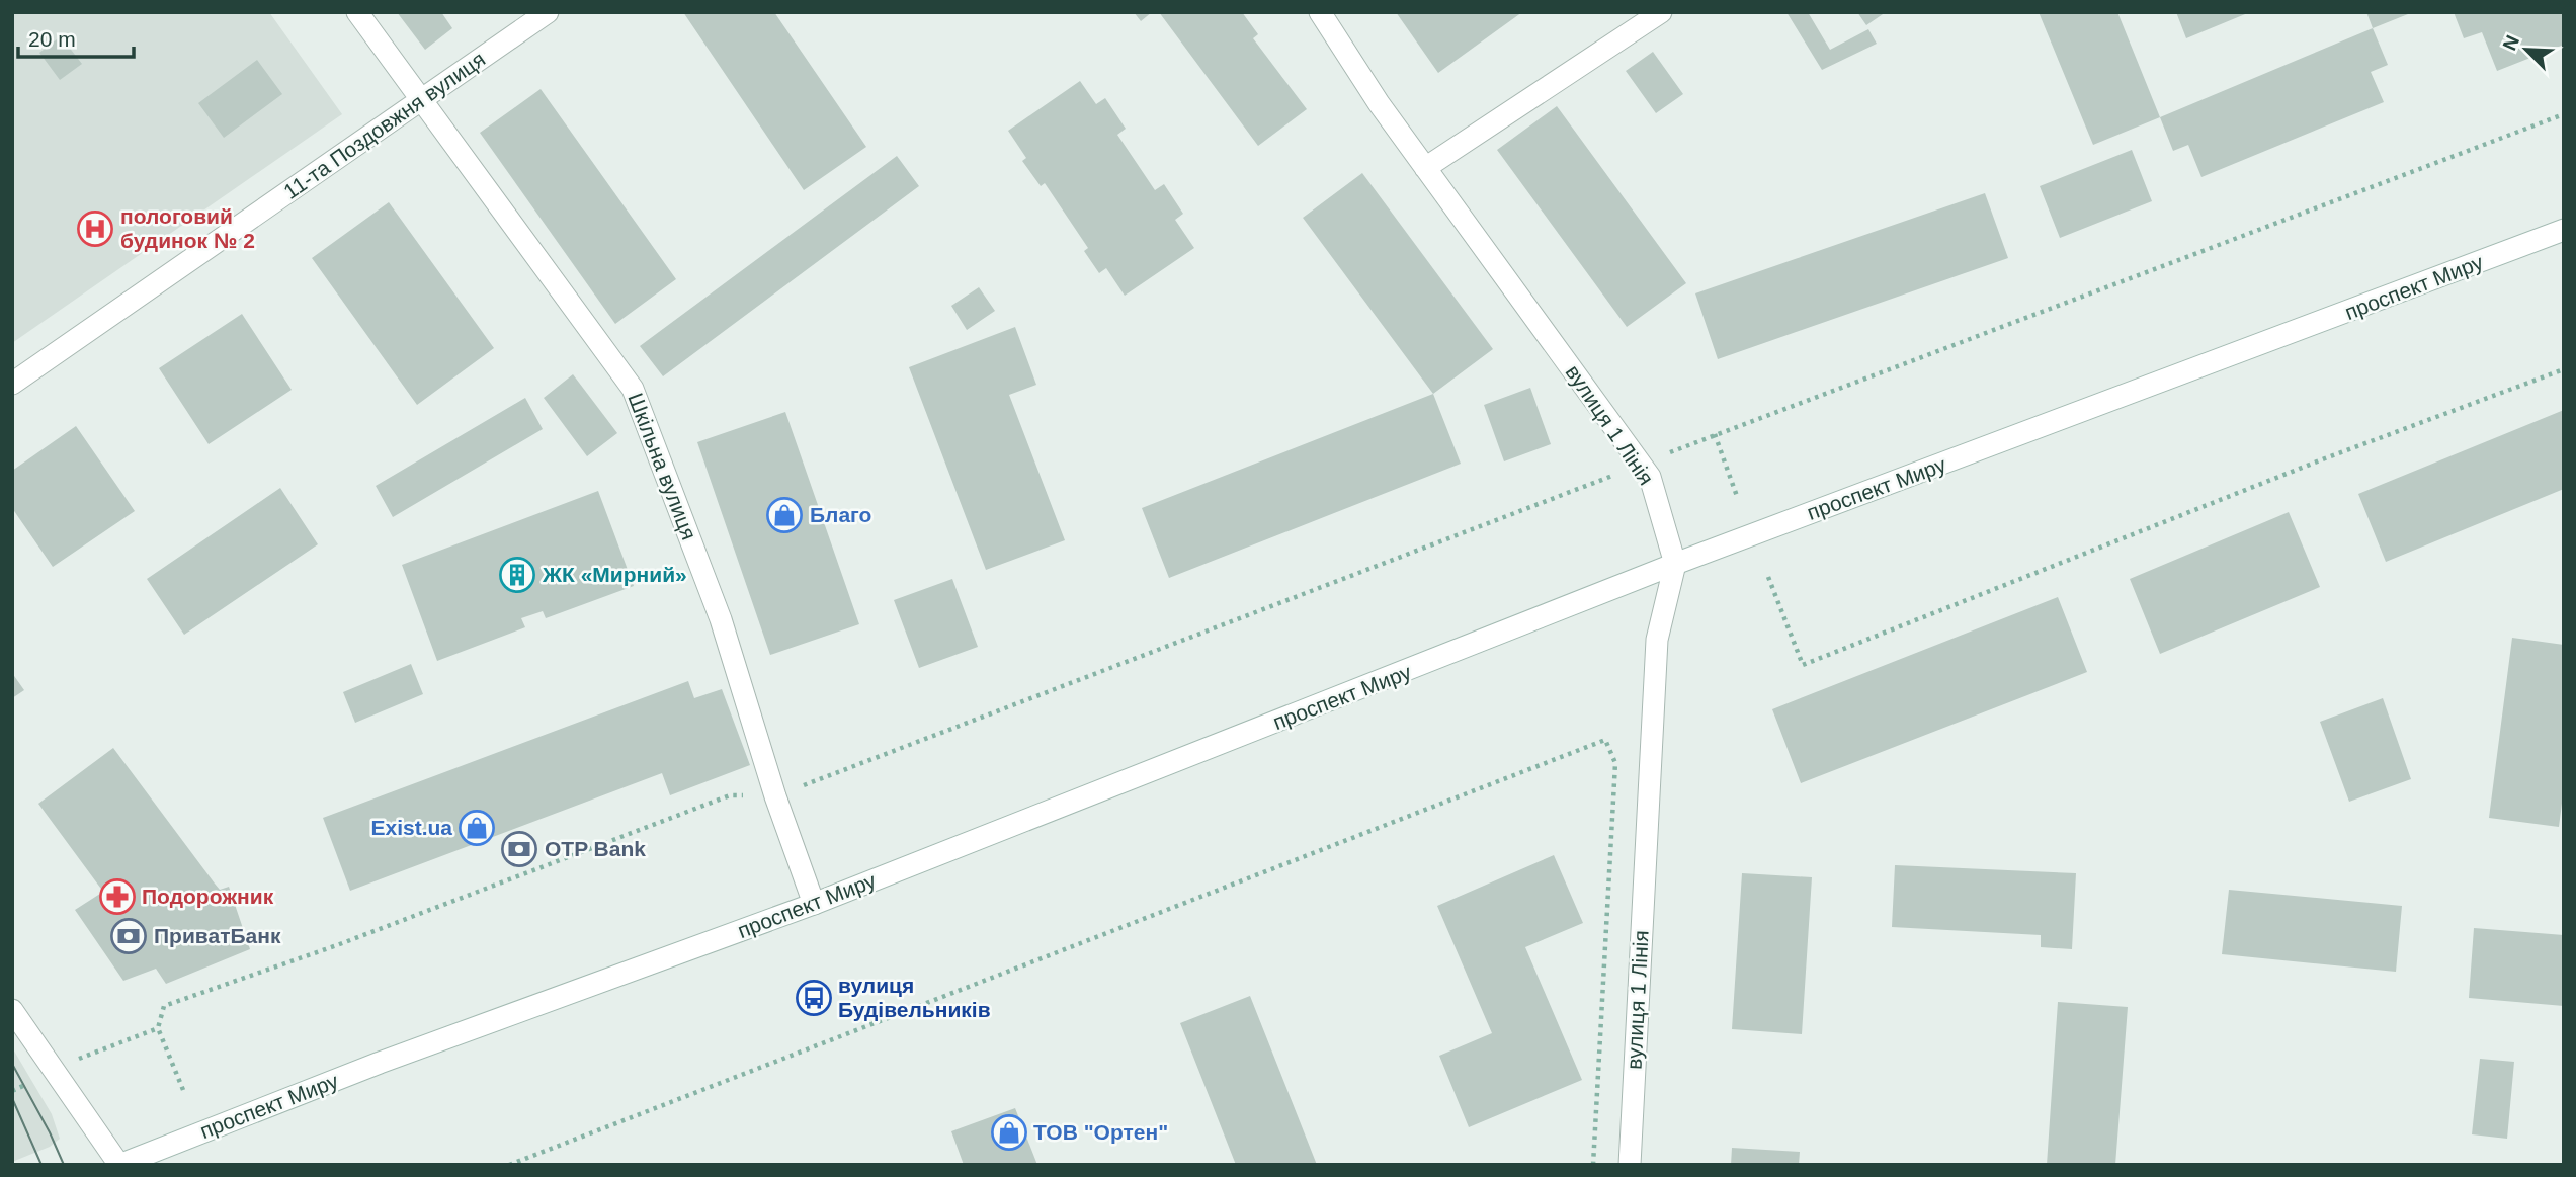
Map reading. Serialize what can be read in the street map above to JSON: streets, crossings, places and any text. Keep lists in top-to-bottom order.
{
  "streets": {
    "street": [
      "11-та Поздовжня вулиця",
      "проспект Миру",
      "вулиця 1 Лінія",
      "Шкільна вулиця"
    ]
  },
  "crossings": [
    ["11-та Поздовжня вулиця", "Шкільна вулиця"],
    ["проспект Миру", "вулиця 1 Лінія"],
    ["проспект Миру", "Шкільна вулиця"]
  ],
  "places": {
    "hospital": ["пологовий будинок № 2"],
    "shop": ["Благо", "Exist.ua", "ТОВ \"Ортен\""],
    "building": ["ЖК «Мирний»"],
    "bank": ["OTP Bank", "ПриватБанк"],
    "pharmacy": ["Подорожник"],
    "bus stop": ["вулиця Будівельників"]
  },
  "scale_bar": "20 m",
  "north": "top left"
}
